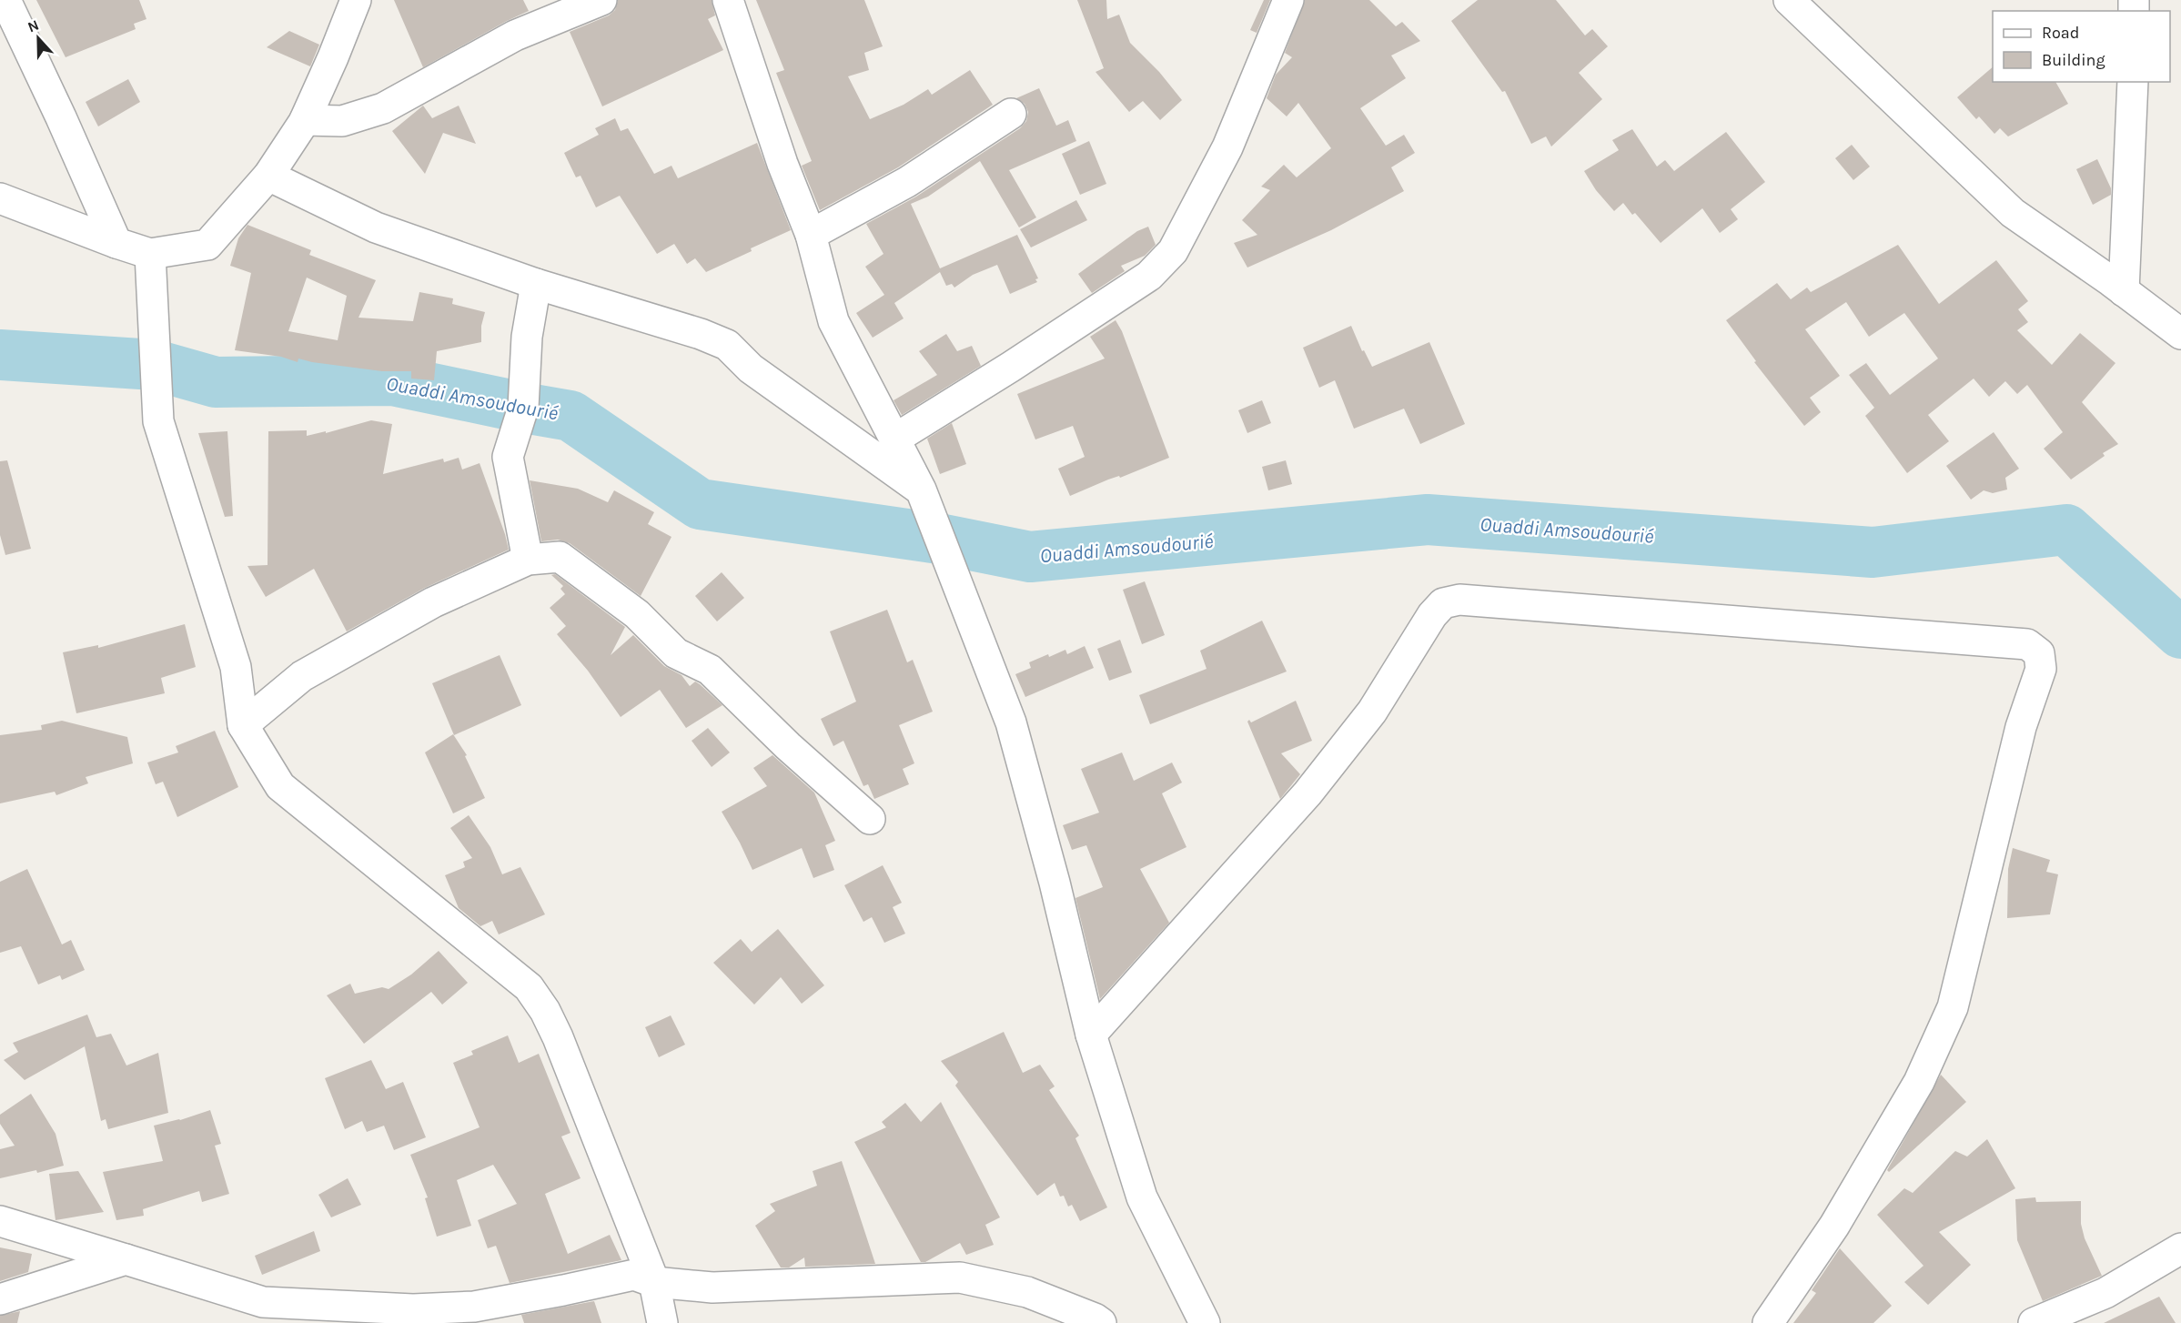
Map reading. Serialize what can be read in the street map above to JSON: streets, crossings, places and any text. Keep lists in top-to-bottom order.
{
  "water": ["Ouaddi Amsoudourié"],
  "legend": ["Road", "Building"],
  "north": "top"
}
